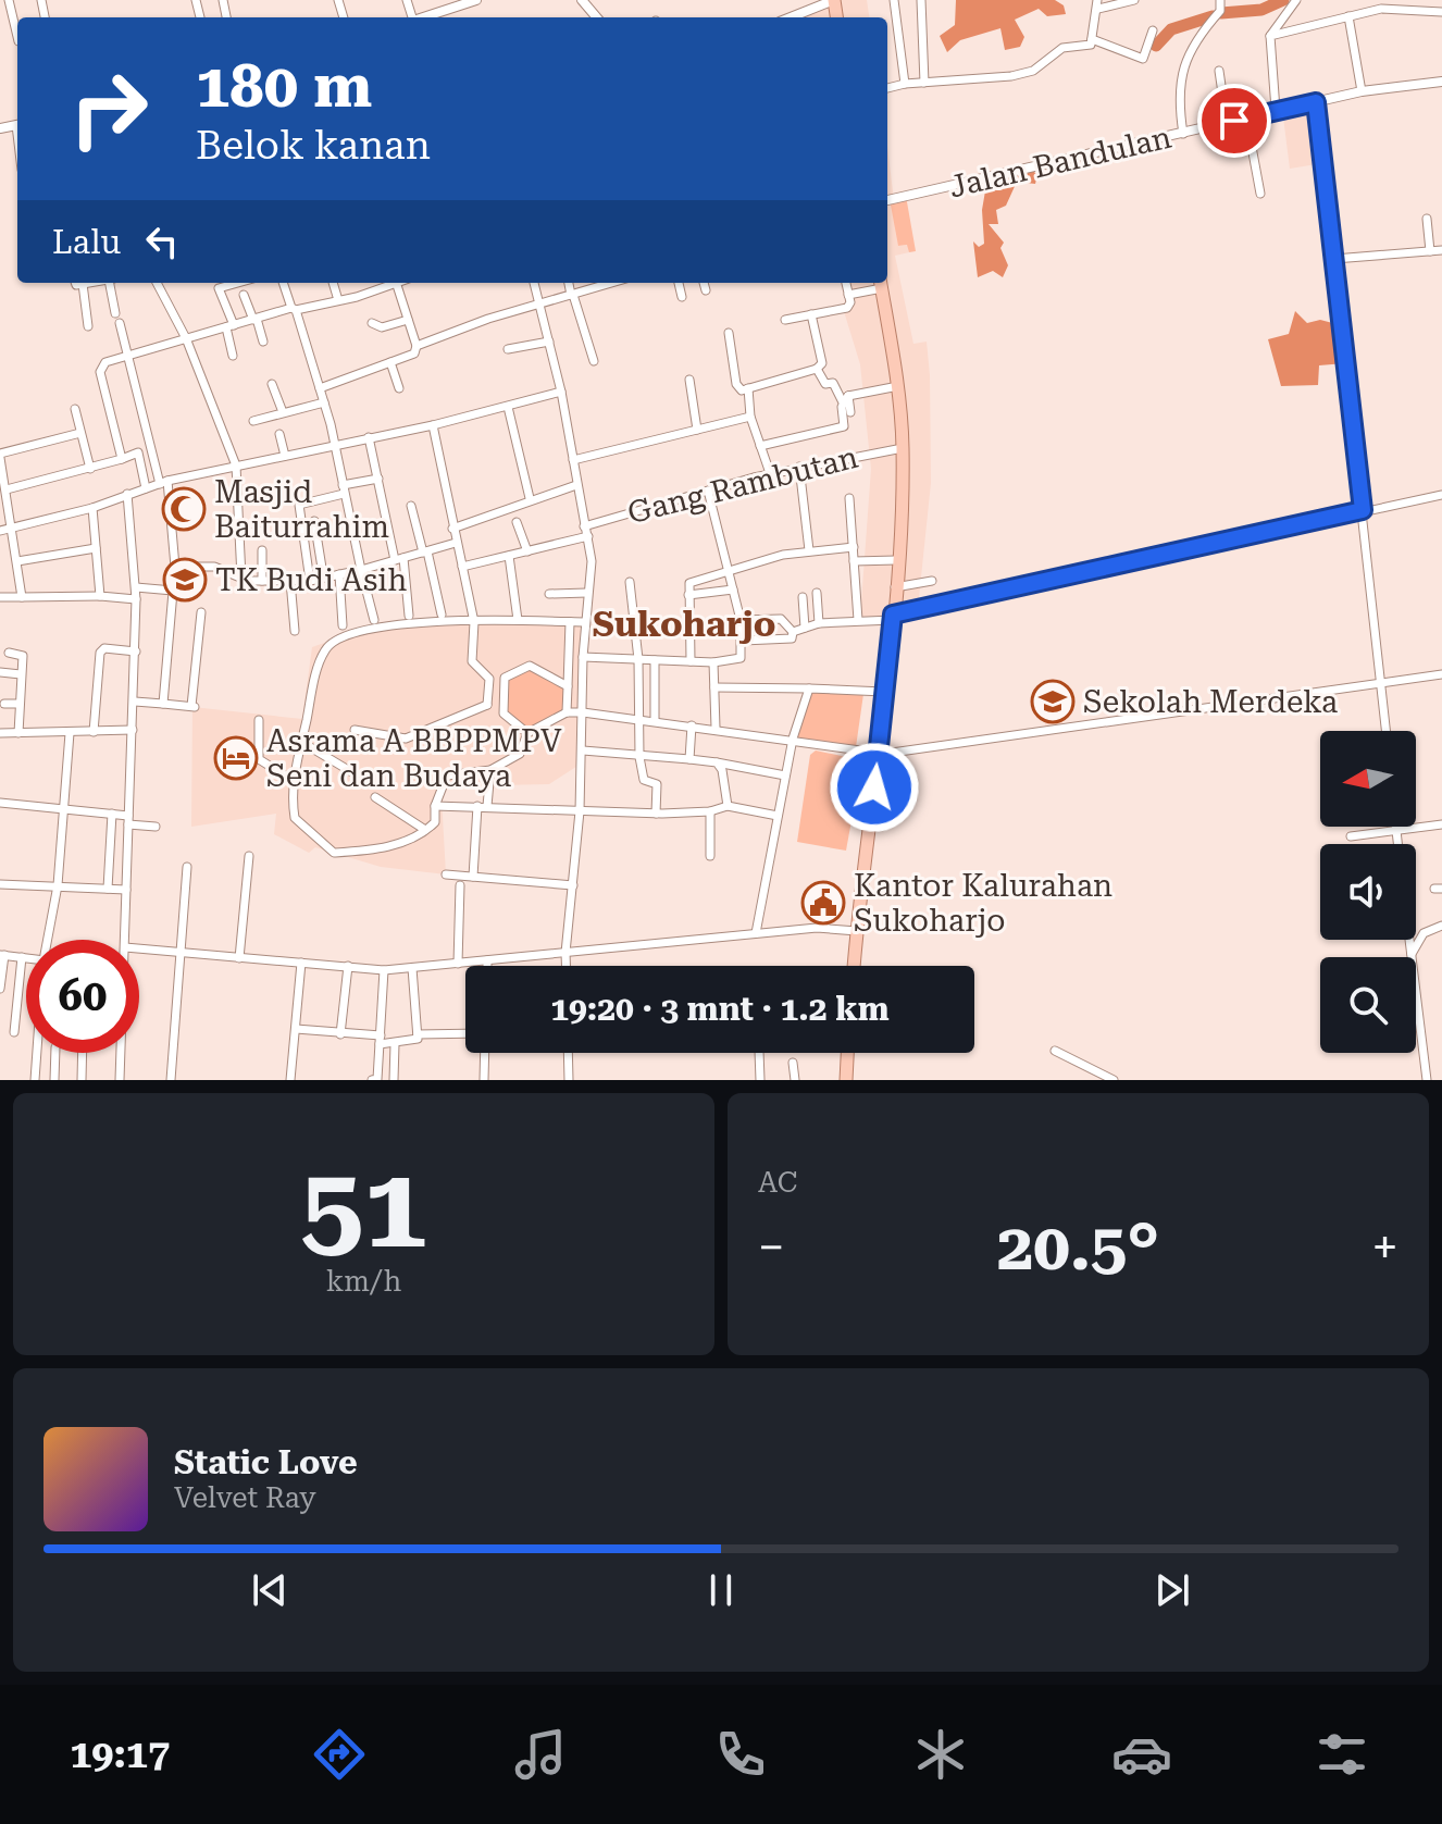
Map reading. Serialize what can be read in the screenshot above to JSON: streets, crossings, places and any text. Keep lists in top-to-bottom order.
{
  "streets": {
    "street": ["Jalan Bandulan", "Gang Rambutan"]
  },
  "districts": ["Sukoharjo"],
  "places": {
    "mosque": ["Masjid Baiturrahim"],
    "school or university": ["TK Budi Asih", "Sekolah Merdeka"],
    "hotel": ["Asrama A BBPPMPV Seni dan Budaya"],
    "public building": ["Kantor Kalurahan Sukoharjo"]
  },
  "north": "left",
  "page": {
    "turn": ["180 m", "Belok kanan"],
    "then": "Lalu",
    "limit": "60",
    "trip": "19:20 · 3 mnt · 1.2 km",
    "tile": [
      ["51", "km/h"],
      "AC"
    ],
    "heat": ["−", "20.5°", "+"],
    "song": ["Static Love", "Velvet Ray"],
    "tabs": "19:17"
  }
}
